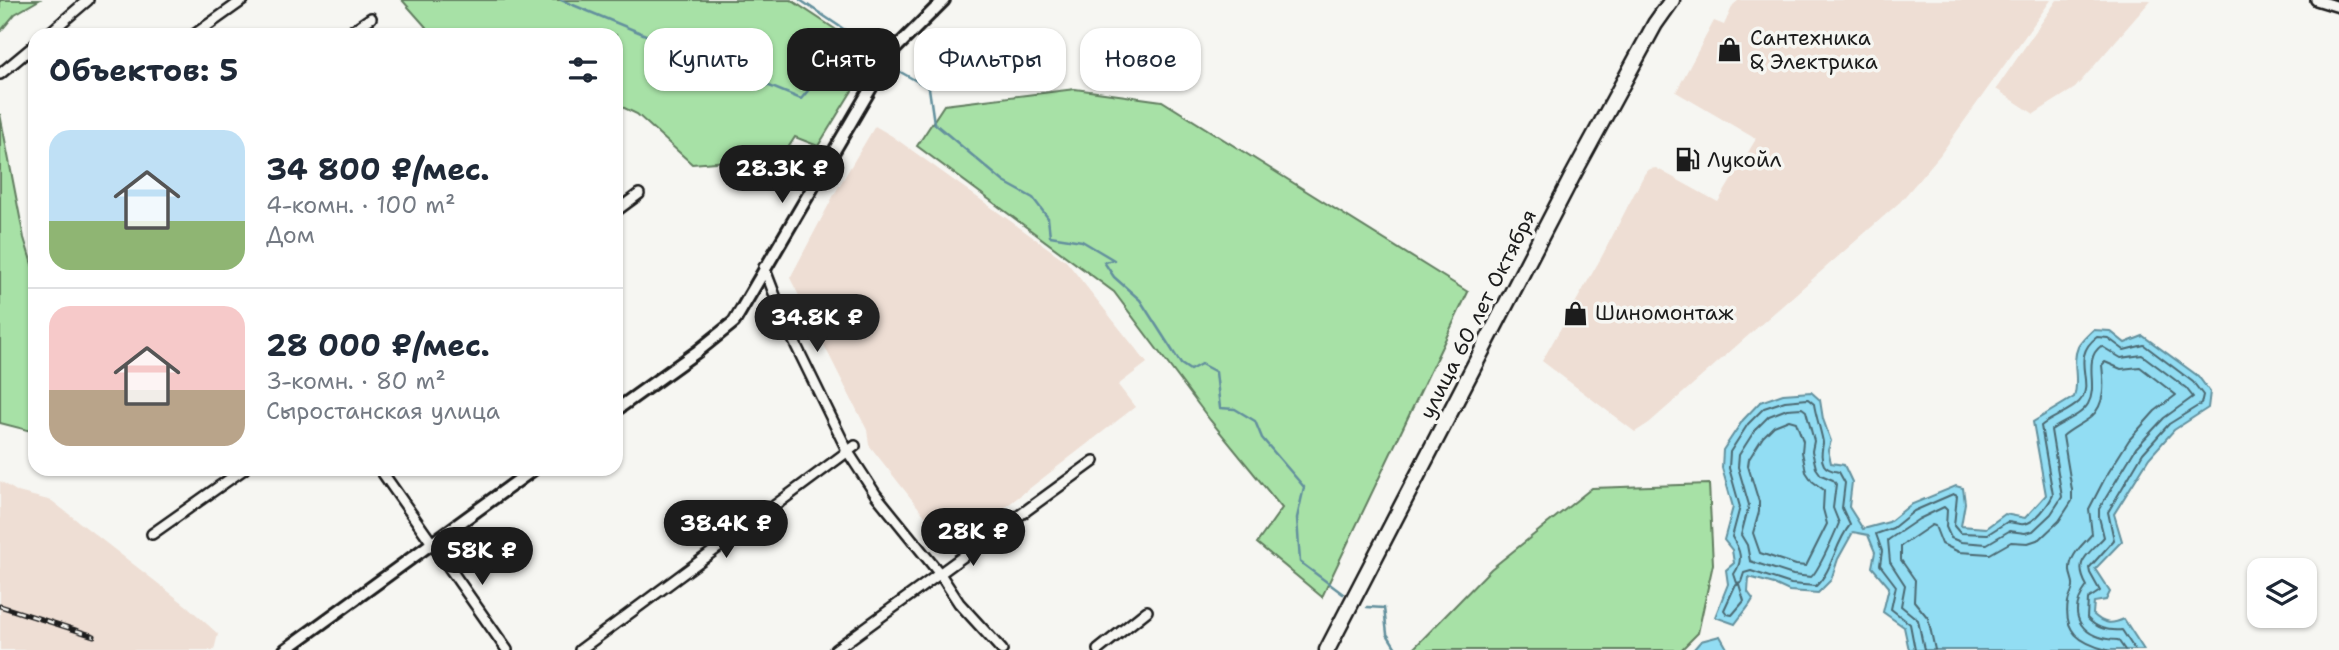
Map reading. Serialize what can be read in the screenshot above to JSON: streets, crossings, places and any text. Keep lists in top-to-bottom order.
{
  "streets": {
    "main road": ["улица 60 лет Октября"]
  },
  "places": {
    "shop": ["Сантехника & Электрика", "Шиномонтаж"],
    "fuel station": ["Лукойл"]
  },
  "page": {
    "chip": [
      "Купить",
      "Снять",
      "Фильтры",
      "Новое"
    ],
    "heading": "Объектов: 5",
    "list": [
      {
        "name": "34 800 ₽/мес.",
        "note": "4-комн. · 100 m² · Дом"
      },
      {
        "name": "28 000 ₽/мес.",
        "note": "3-комн. · 80 m² · Сыростанская улица"
      }
    ],
    "price": [
      "28.3K ₽",
      "34.8K ₽",
      "38.4K ₽",
      "28K ₽",
      "58K ₽"
    ]
  }
}
